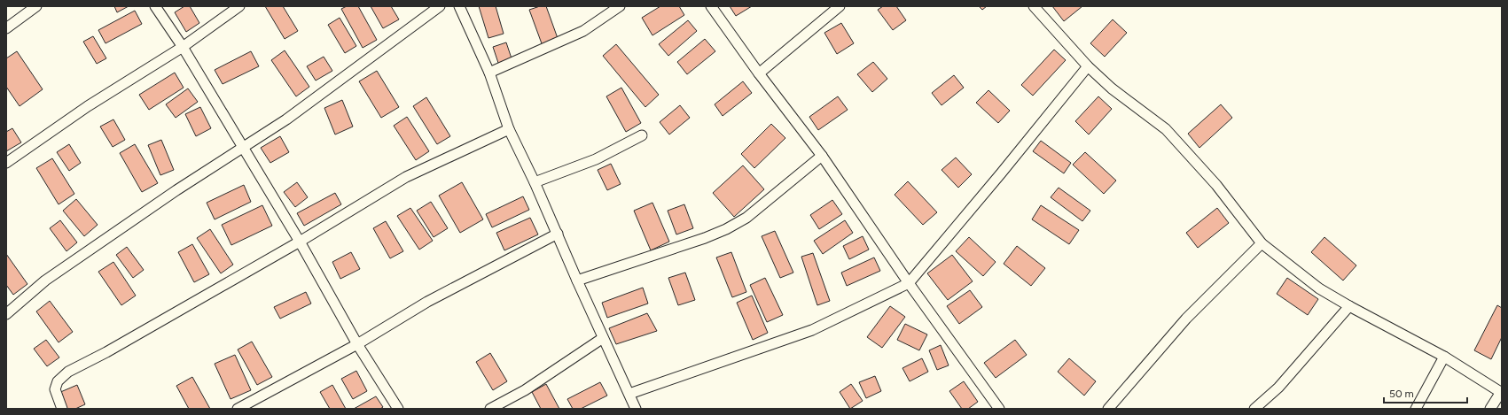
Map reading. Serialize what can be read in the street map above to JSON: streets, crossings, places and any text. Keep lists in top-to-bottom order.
{
  "scale_bar": "50 m"
}
